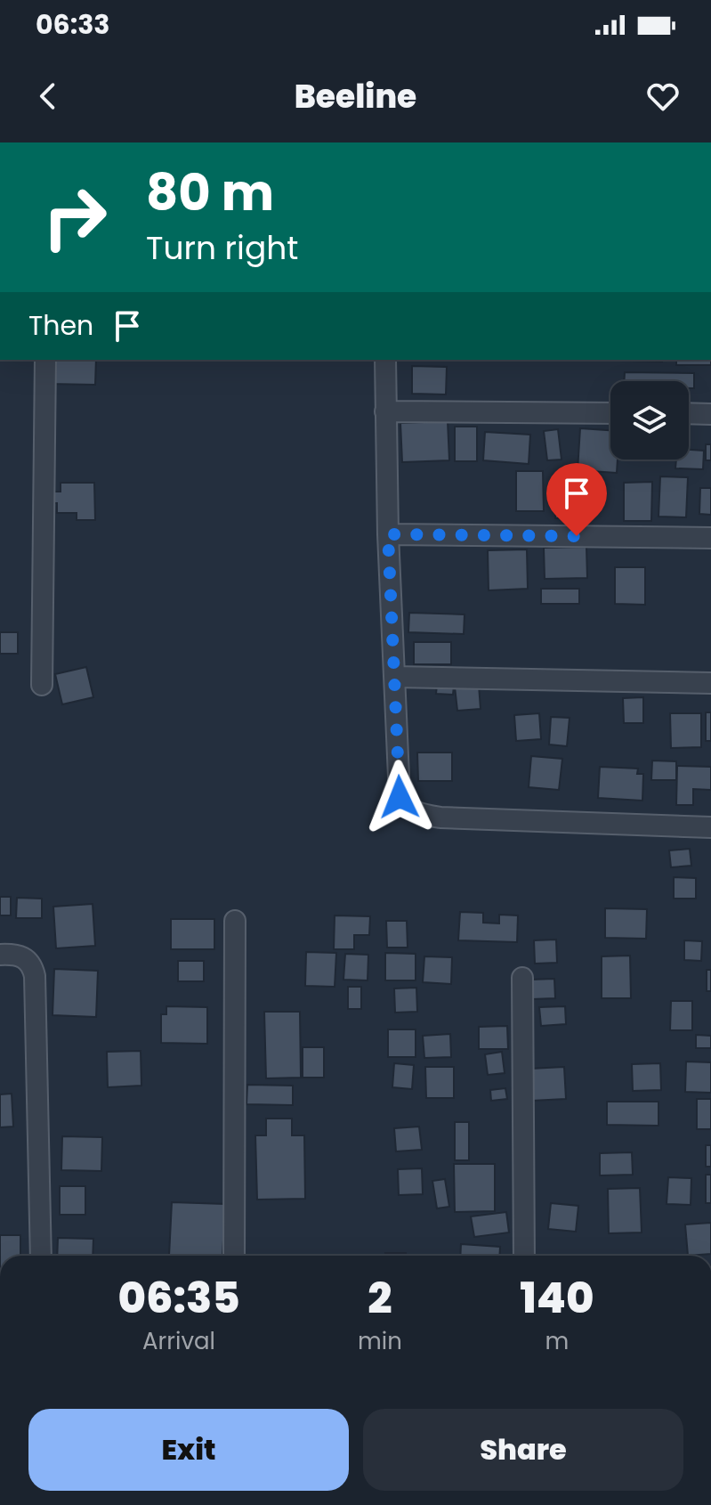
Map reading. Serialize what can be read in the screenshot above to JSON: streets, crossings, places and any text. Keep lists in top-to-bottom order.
{
  "page": {
    "status": "06:33",
    "header": "Beeline",
    "turn": ["80 m", "Turn right"],
    "then": "Then",
    "eta": [
      "06:35",
      "Arrival",
      "2",
      "min",
      "140",
      "m"
    ],
    "buttons": ["Exit", "Share"]
  }
}
